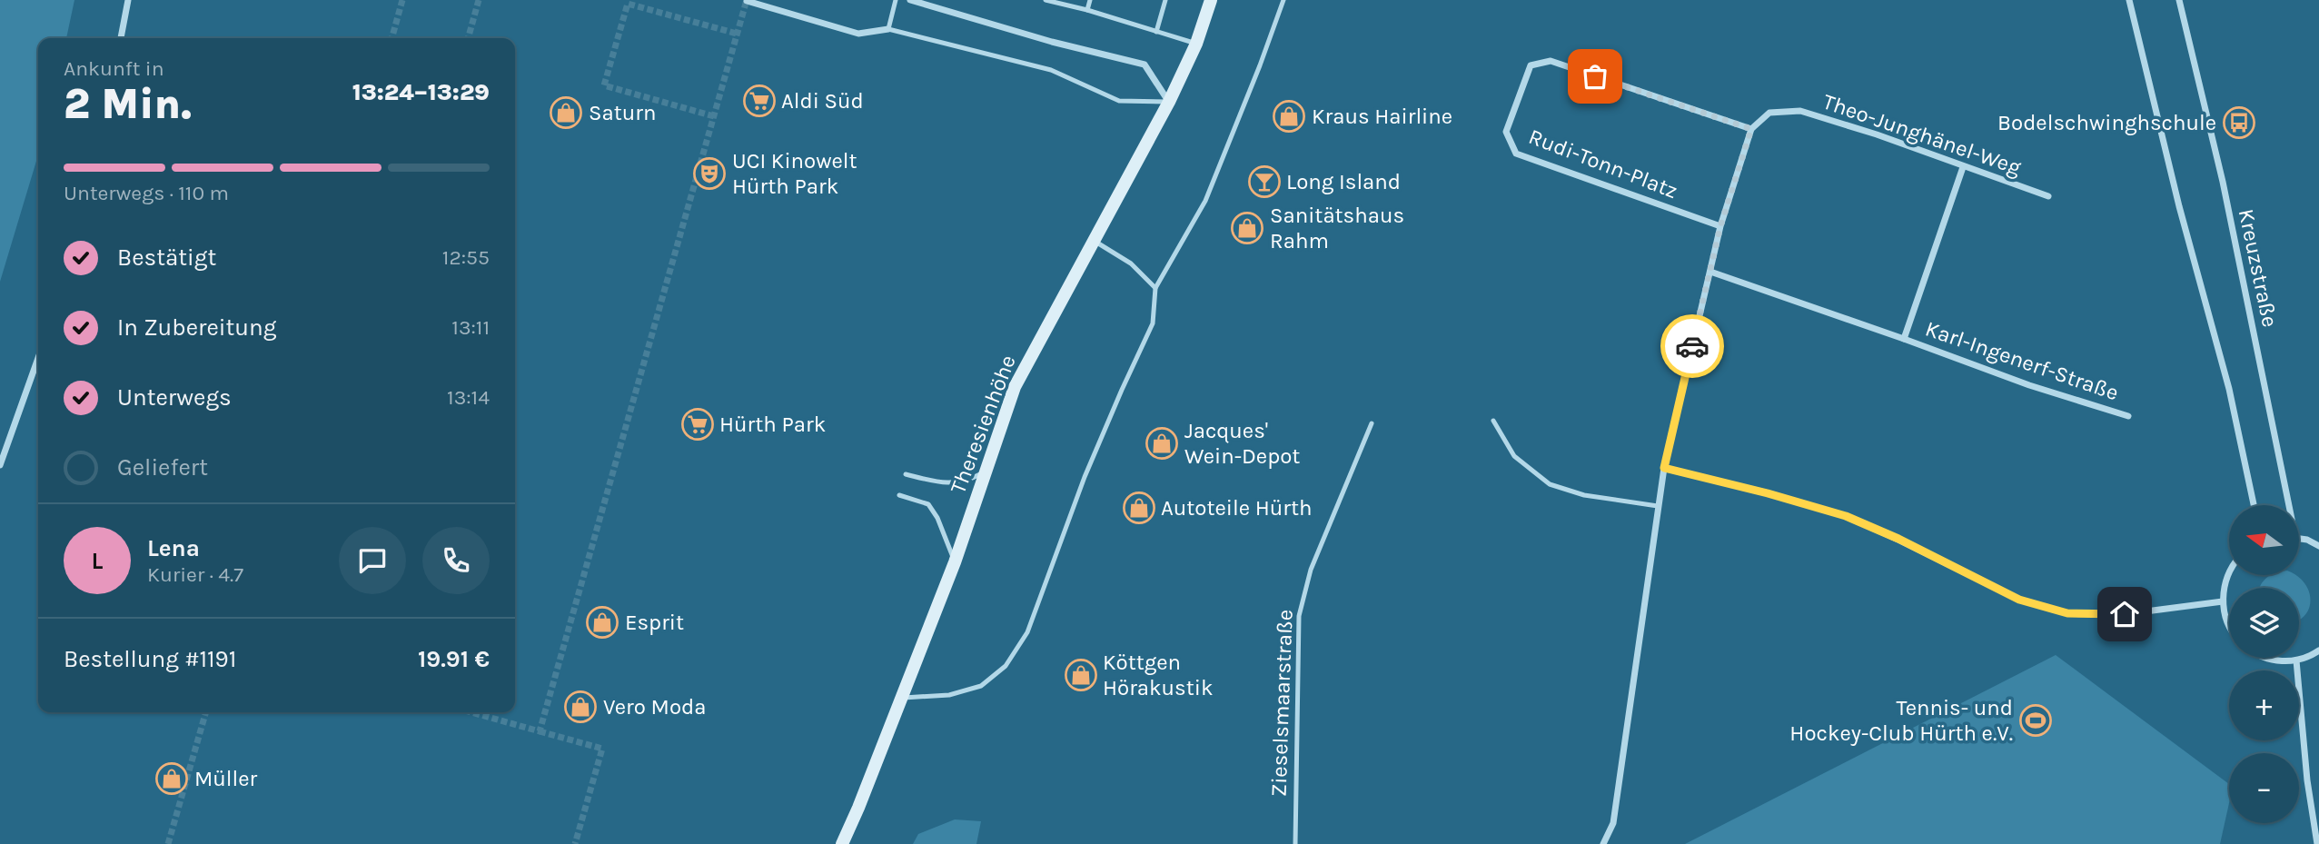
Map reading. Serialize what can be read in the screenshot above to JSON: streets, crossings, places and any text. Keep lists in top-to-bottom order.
{
  "streets": {
    "street": [
      "Theo-Junghänel-Weg",
      "Rudi-Tonn-Platz",
      "Kreuzstraße",
      "Karl-Ingenerf-Straße",
      "Theresienhöhe"
    ],
    "lane": ["Zieselsmaarstraße"]
  },
  "crossings": [
    ["Theo-Junghänel-Weg", "Rudi-Tonn-Platz"],
    ["Theo-Junghänel-Weg", "Karl-Ingenerf-Straße"]
  ],
  "places": {
    "supermarket": ["Aldi Süd", "Hürth Park"],
    "shop": [
      "Saturn",
      "Kraus Hairline",
      "Sanitätshaus Rahm",
      "Jacques' Wein-Depot",
      "Autoteile Hürth",
      "Esprit",
      "Köttgen Hörakustik",
      "Vero Moda",
      "Müller"
    ],
    "bus stop": ["Bodelschwinghschule"],
    "theatre": ["UCI Kinowelt Hürth Park"],
    "bar": ["Long Island"],
    "sports": ["Tennis- und Hockey-Club Hürth e.V."]
  },
  "north": "left",
  "page": {
    "heading": ["2 Min.", "Ankunft in", "13:24–13:29"],
    "panel": [
      "Lena",
      "Kurier · 4.7",
      "Bestellung #1191",
      "19.91 €"
    ],
    "bar": "Unterwegs · 110 m",
    "list": [
      ["Bestätigt", "12:55"],
      ["In Zubereitung", "13:11"],
      ["Unterwegs", "13:14"],
      "Geliefert"
    ],
    "map_buttons": ["+", "−"],
    "round": "L"
  }
}
